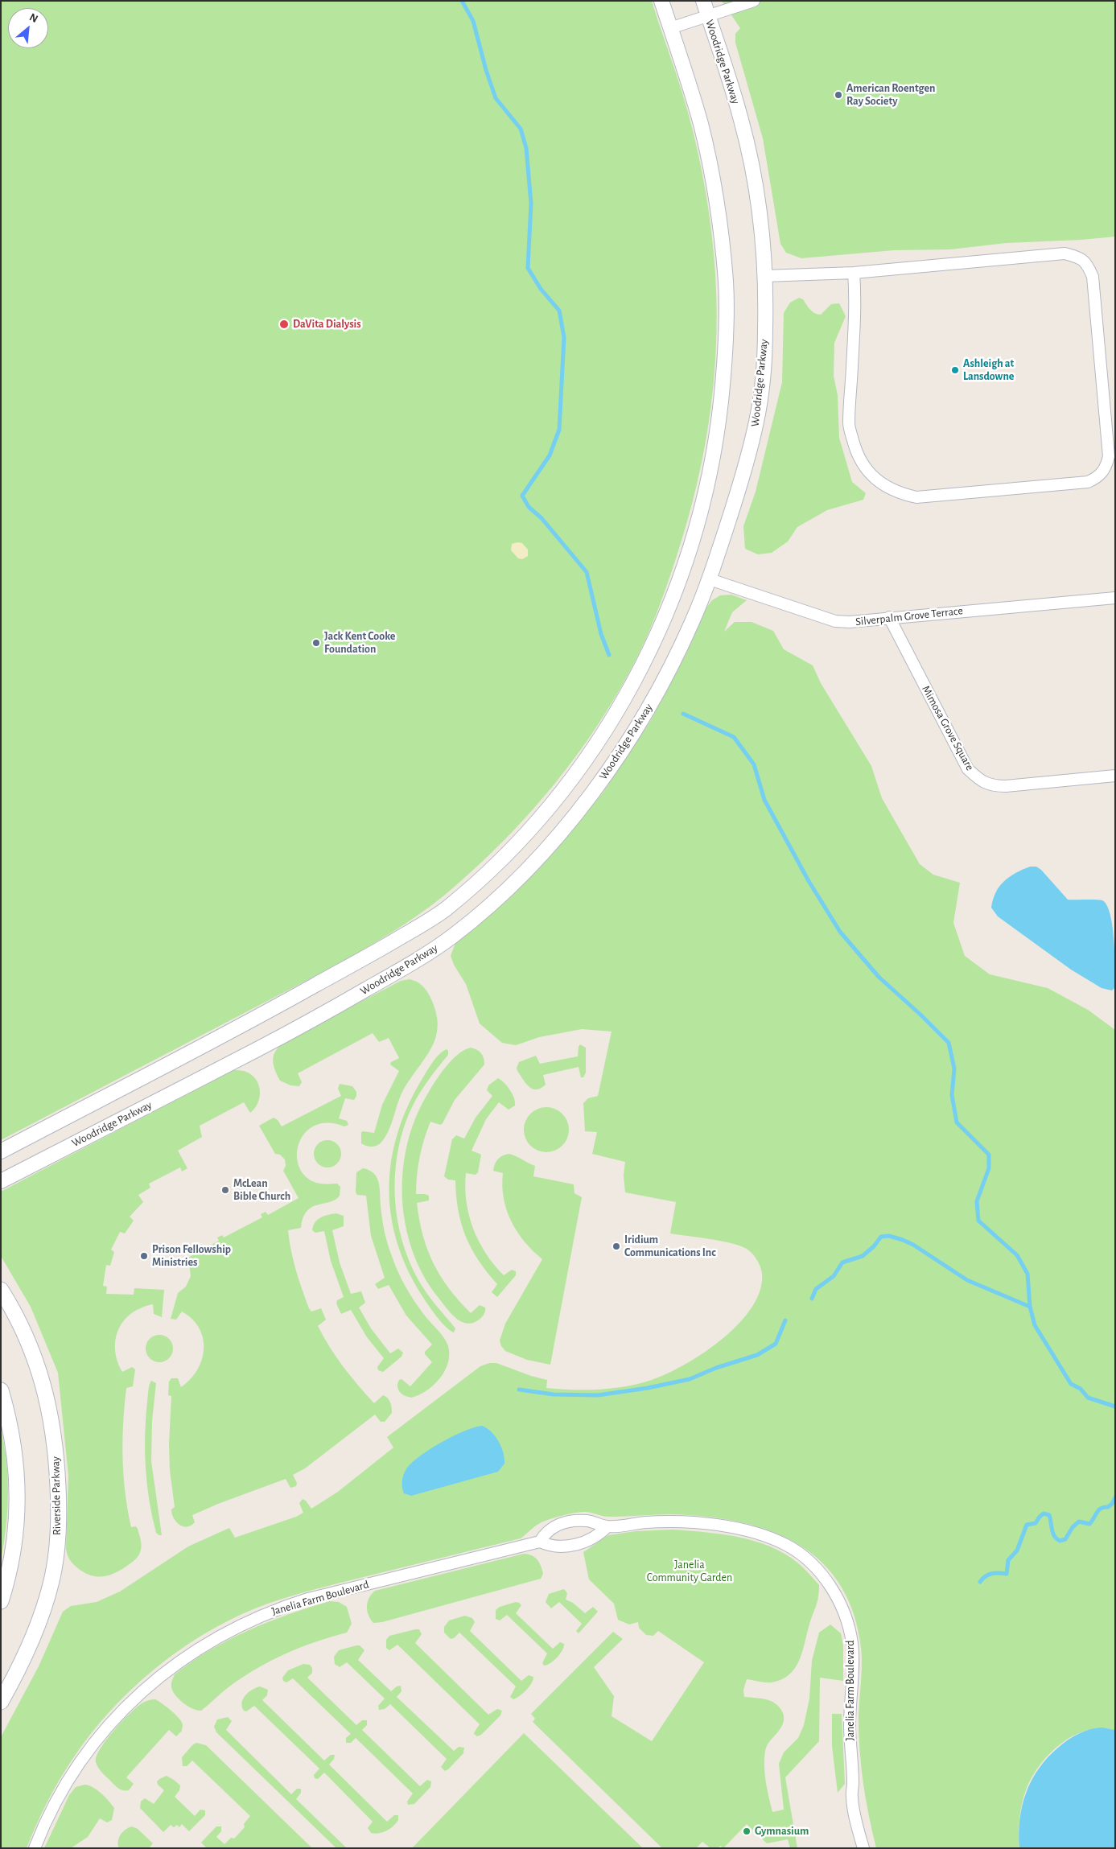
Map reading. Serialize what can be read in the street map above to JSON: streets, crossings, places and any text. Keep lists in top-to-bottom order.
{
  "streets": {
    "main road": ["Riverside Parkway"],
    "street": [
      "Woodridge Parkway",
      "Silverpalm Grove Terrace",
      "Mimosa Grove Square",
      "Janelia Farm Boulevard"
    ]
  },
  "crossings": [
    ["Woodridge Parkway", "Silverpalm Grove Terrace"],
    ["Silverpalm Grove Terrace", "Mimosa Grove Square"]
  ],
  "parks": ["Janelia Community Garden"],
  "places": [
    "American Roentgen Ray Society",
    "DaVita Dialysis",
    "Ashleigh at Lansdowne",
    "Jack Kent Cooke Foundation",
    "McLean Bible Church",
    "Iridium Communications Inc",
    "Prison Fellowship Ministries",
    "Gymnasium"
  ],
  "north": "top right"
}
